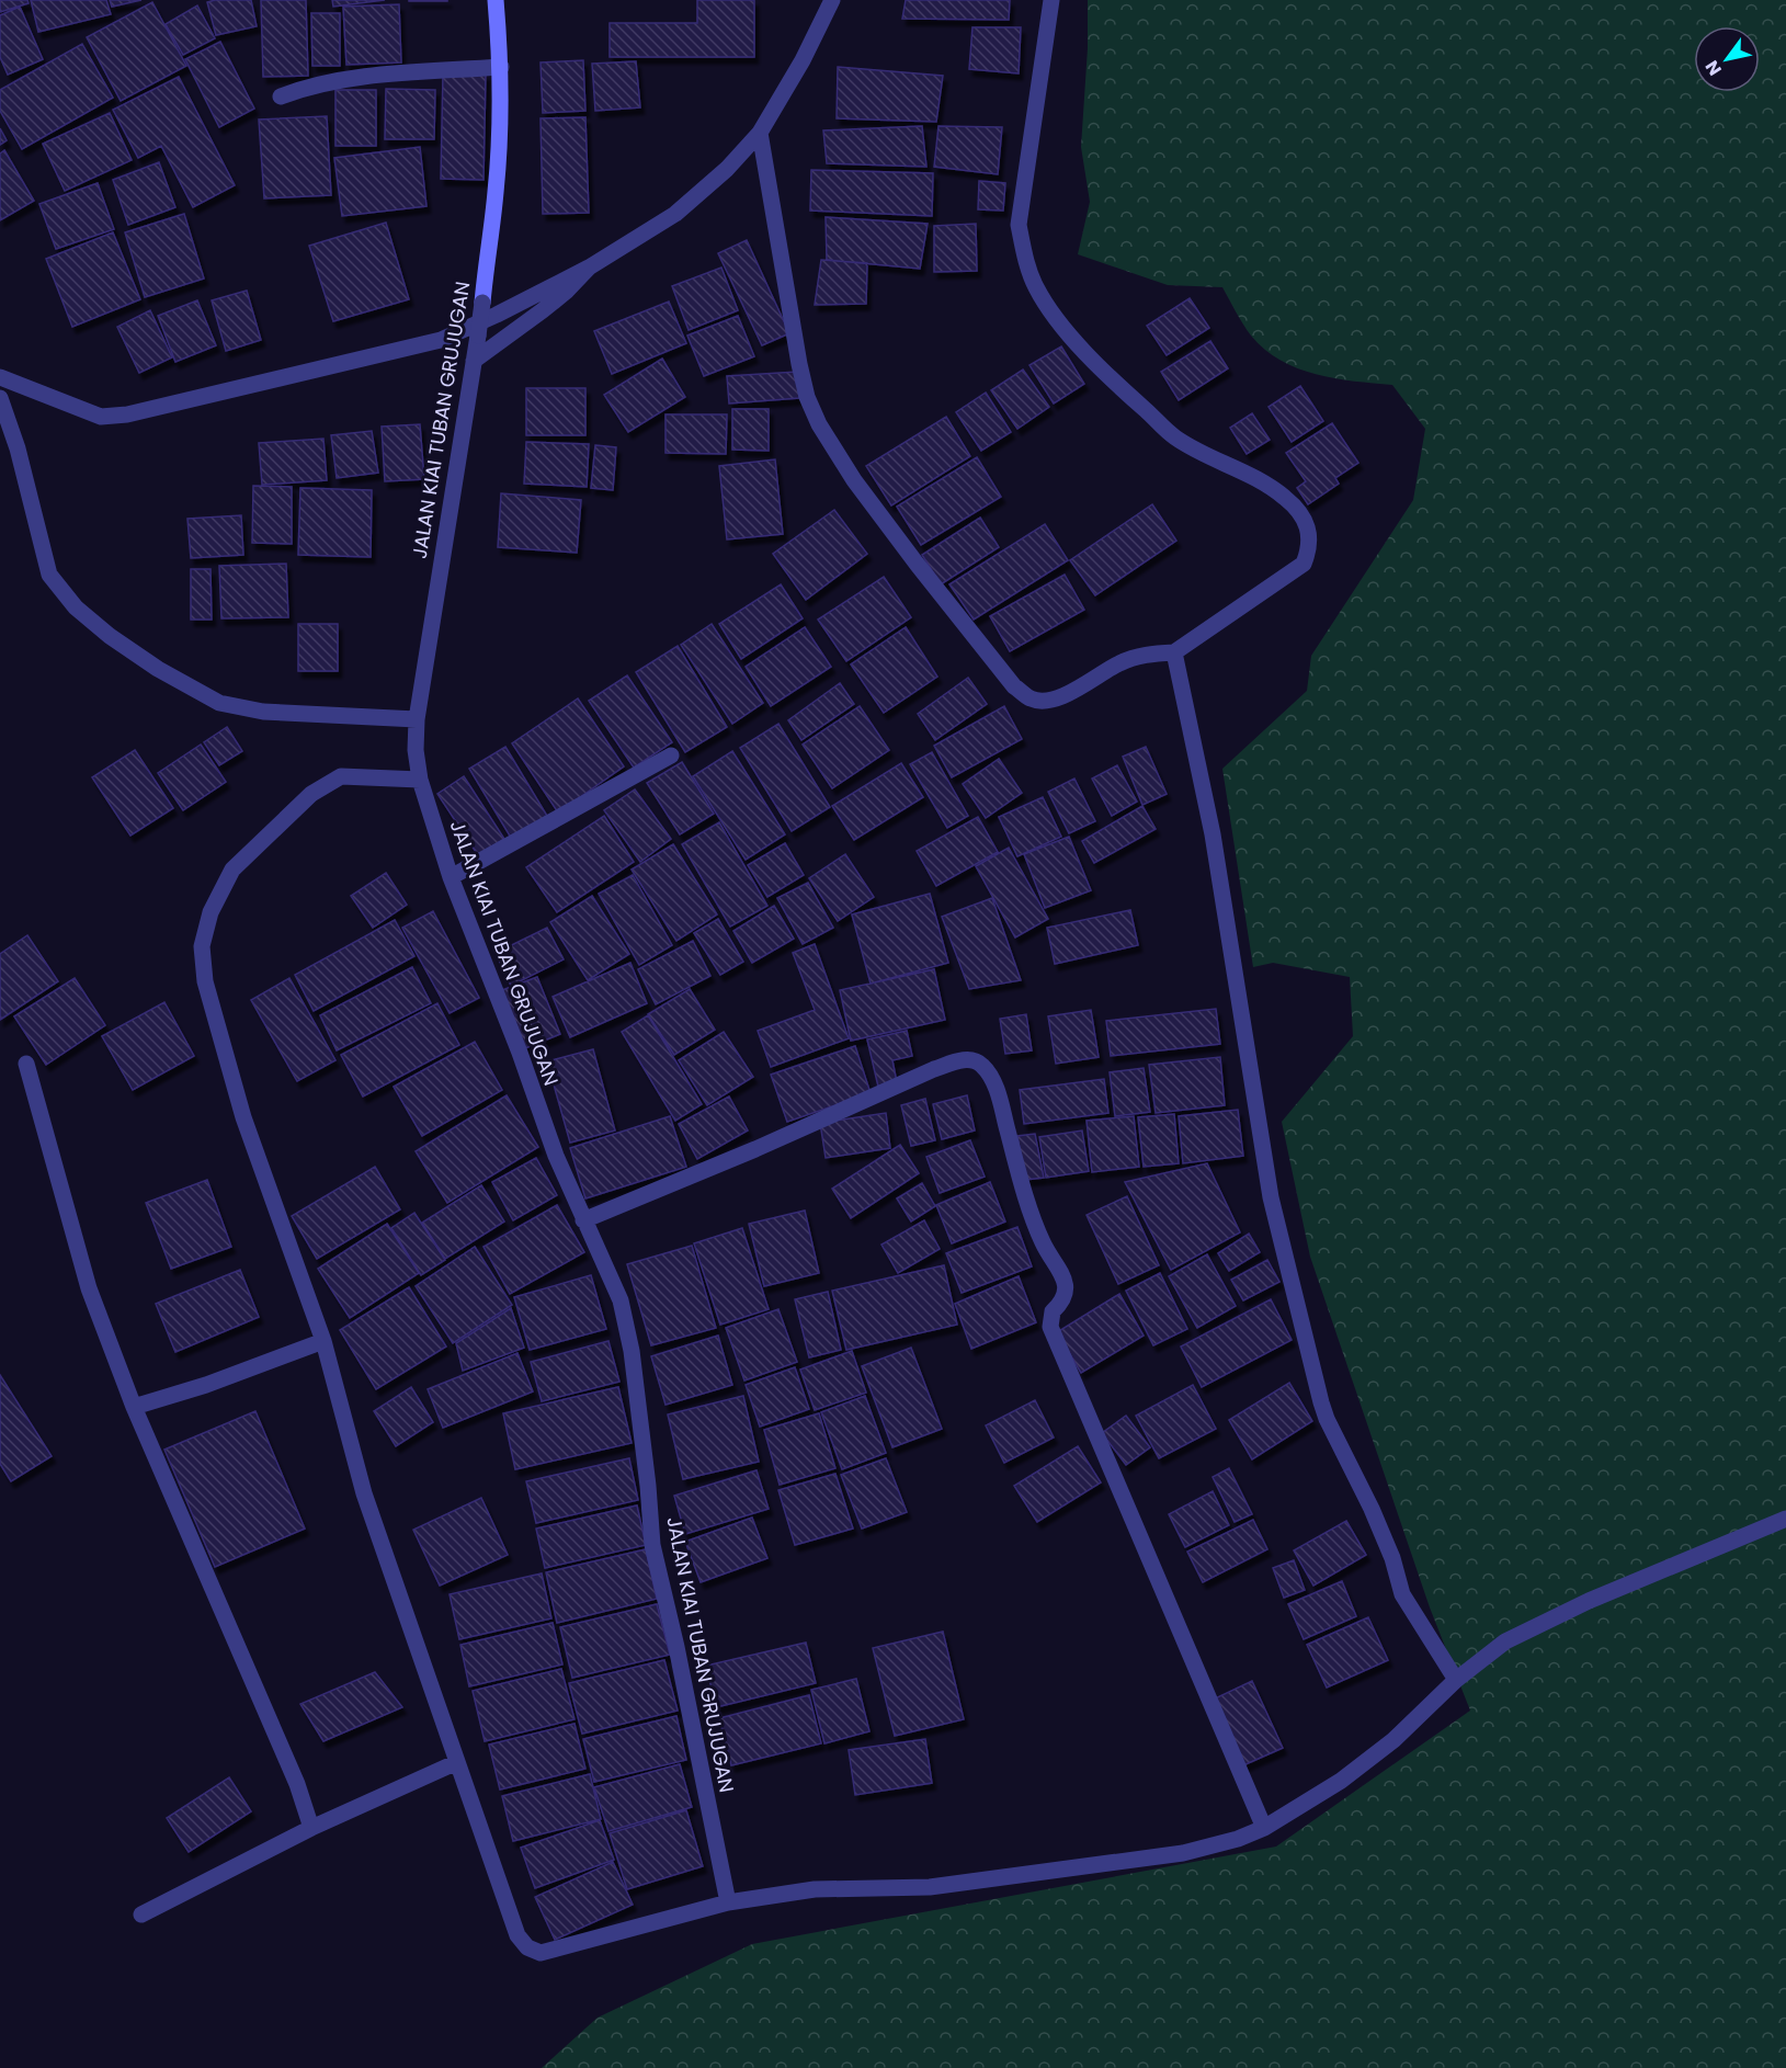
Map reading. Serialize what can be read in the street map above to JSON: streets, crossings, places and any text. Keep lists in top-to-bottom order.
{
  "streets": {
    "street": ["JALAN KIAI TUBAN GRUJUGAN"]
  },
  "north": "bottom left"
}
